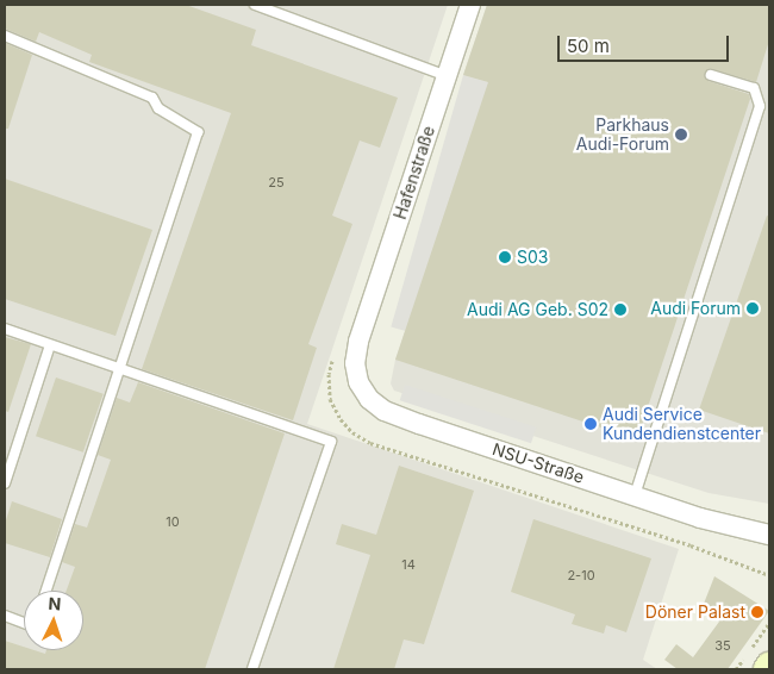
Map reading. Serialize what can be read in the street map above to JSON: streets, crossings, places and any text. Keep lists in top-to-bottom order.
{
  "streets": {
    "street": ["Hafenstraße", "NSU-Straße"]
  },
  "crossings": [
    ["Hafenstraße", "NSU-Straße"]
  ],
  "places": [
    "Parkhaus Audi-Forum",
    "S03",
    "Audi Forum",
    "Audi AG Geb. S02",
    "Audi Service Kundendienstcenter",
    "Döner Palast"
  ],
  "house_numbers": [
    "25",
    "10",
    "14",
    "2-10",
    "35"
  ],
  "scale_bar": "50 m",
  "north": "top"
}
